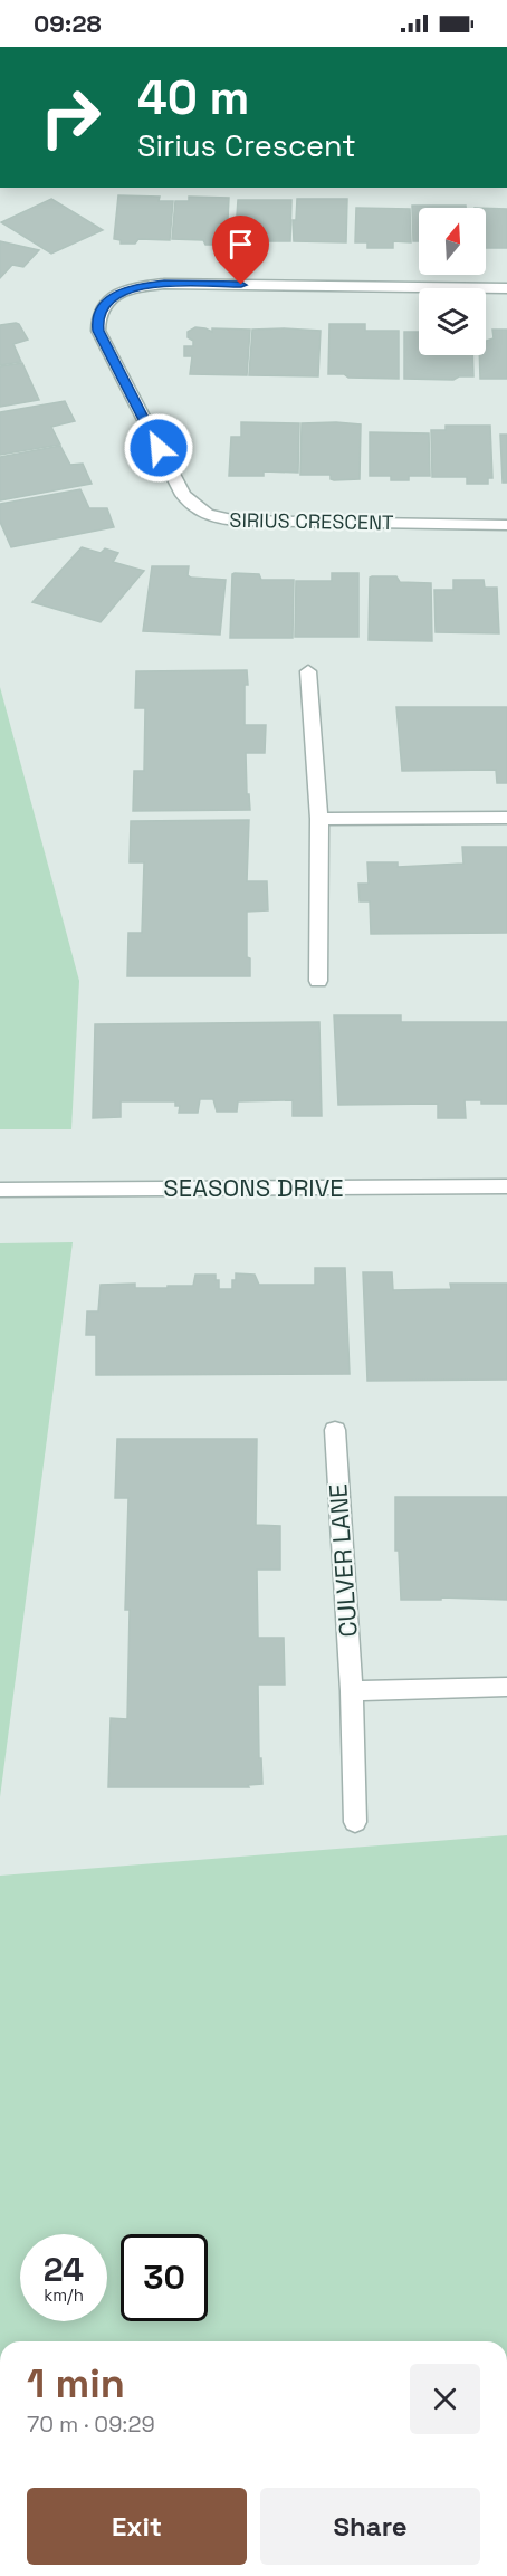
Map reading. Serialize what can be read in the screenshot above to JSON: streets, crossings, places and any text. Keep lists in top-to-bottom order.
{
  "streets": {
    "street": ["SIRIUS CRESCENT", "SEASONS DRIVE", "CULVER LANE"]
  },
  "north": "top",
  "page": {
    "status": "09:28",
    "turn": ["40 m", "Sirius Crescent"],
    "speed": "24 km/h",
    "limit": "30",
    "heading": ["1 min", "70 m · 09:29"],
    "buttons": ["Exit", "Share"]
  }
}
